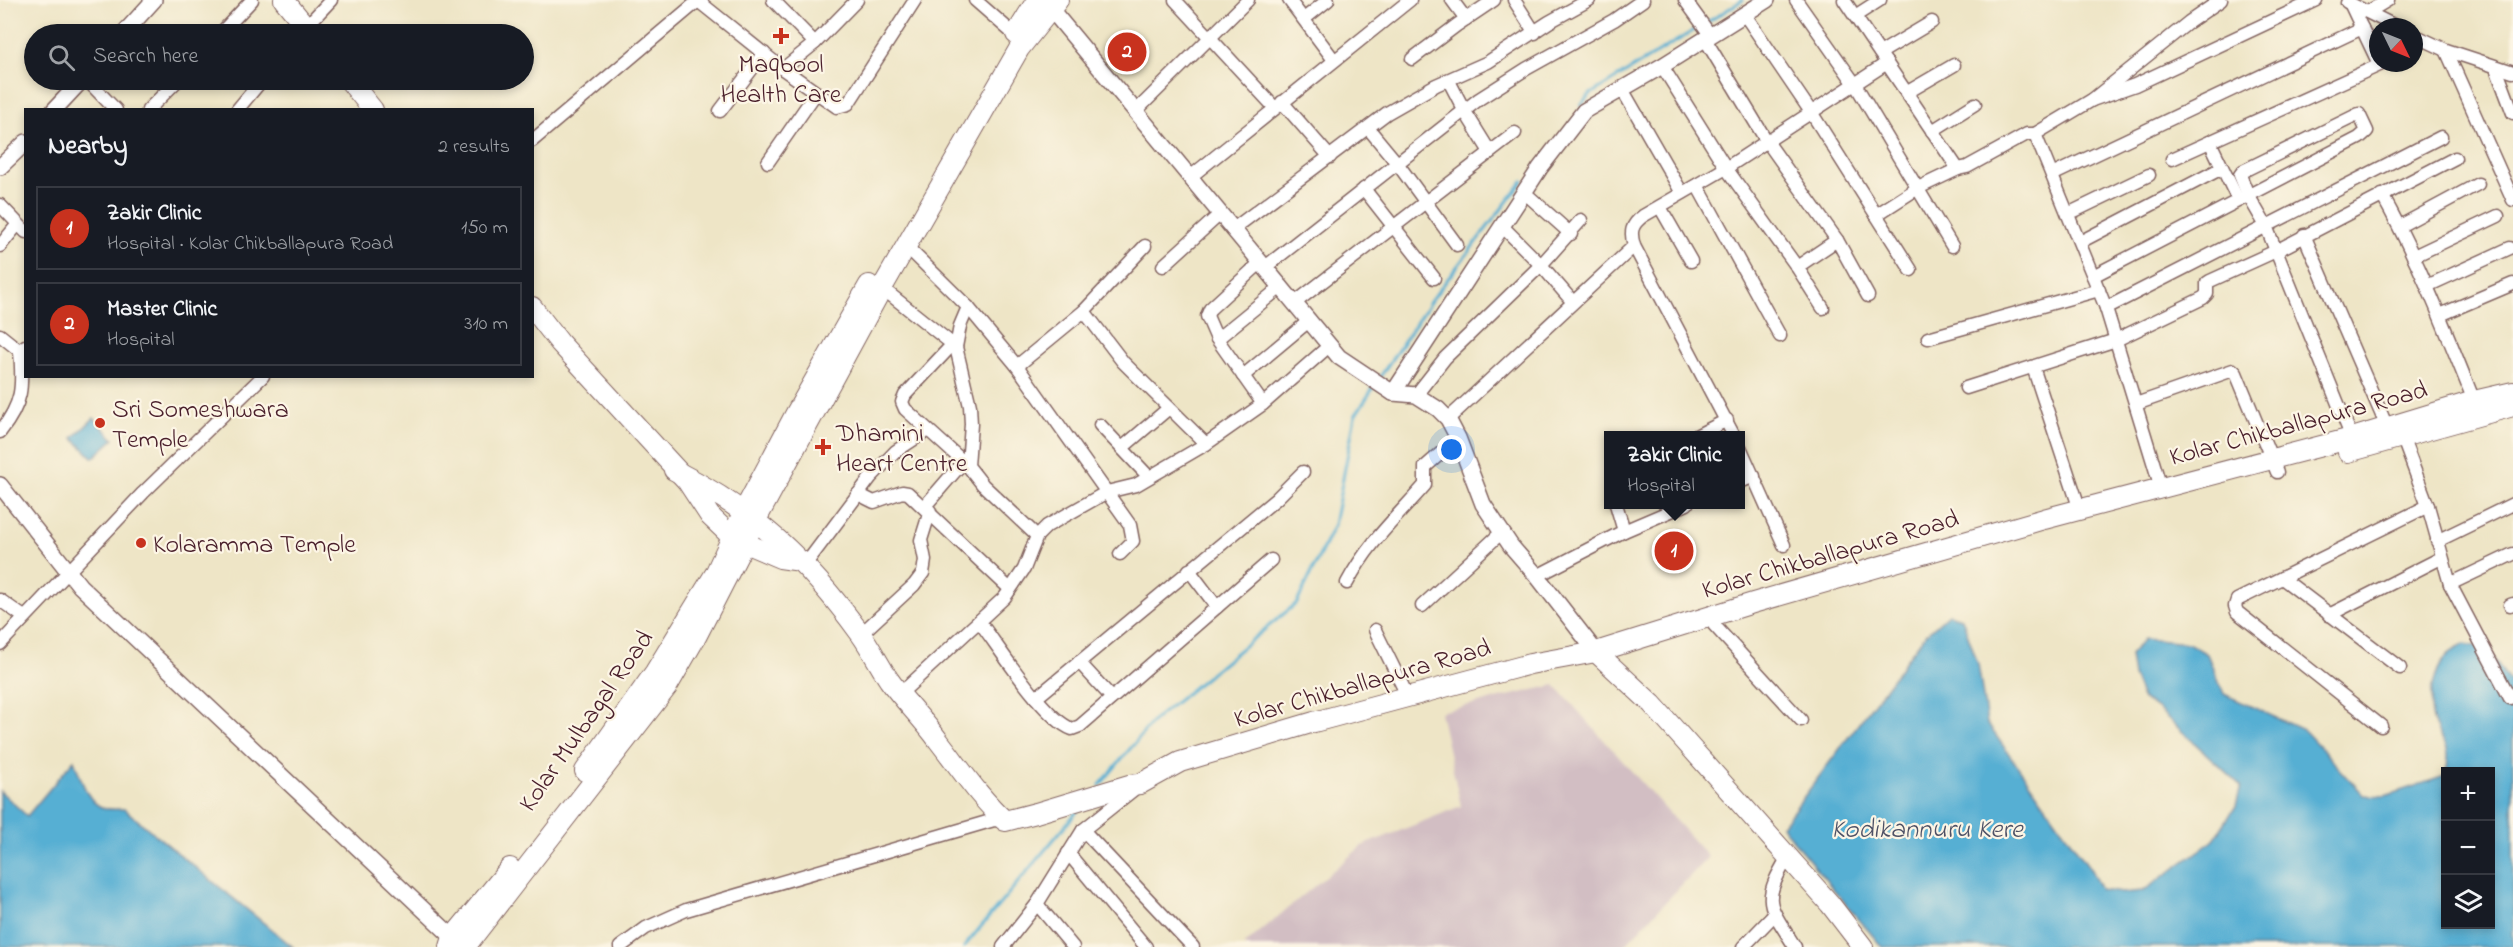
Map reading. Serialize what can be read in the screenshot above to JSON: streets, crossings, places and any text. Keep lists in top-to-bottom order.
{
  "streets": {
    "main road": ["Kolar Chikballapura Road", "Kolar Mulbagal Road"]
  },
  "water": ["Kodikannuru Kere"],
  "places": {
    "health": ["Maqbool Health Care", "Dhamini Heart Centre"],
    "other": ["Sri Someshwara Temple", "Kolaramma Temple"]
  },
  "north": "bottom right",
  "page": {
    "search": "Search here",
    "pins": ["2", "1"],
    "heading": ["Nearby", "2 results"],
    "list": [
      {
        "mark": "1",
        "name": "Zakir Clinic",
        "note": "Hospital · Kolar Chikballapura Road",
        "value": "150 m"
      },
      {
        "mark": "2",
        "name": "Master Clinic",
        "note": "Hospital",
        "value": "310 m"
      }
    ],
    "popup": ["Zakir Clinic", "Hospital"],
    "map_buttons": ["+", "−"]
  }
}
